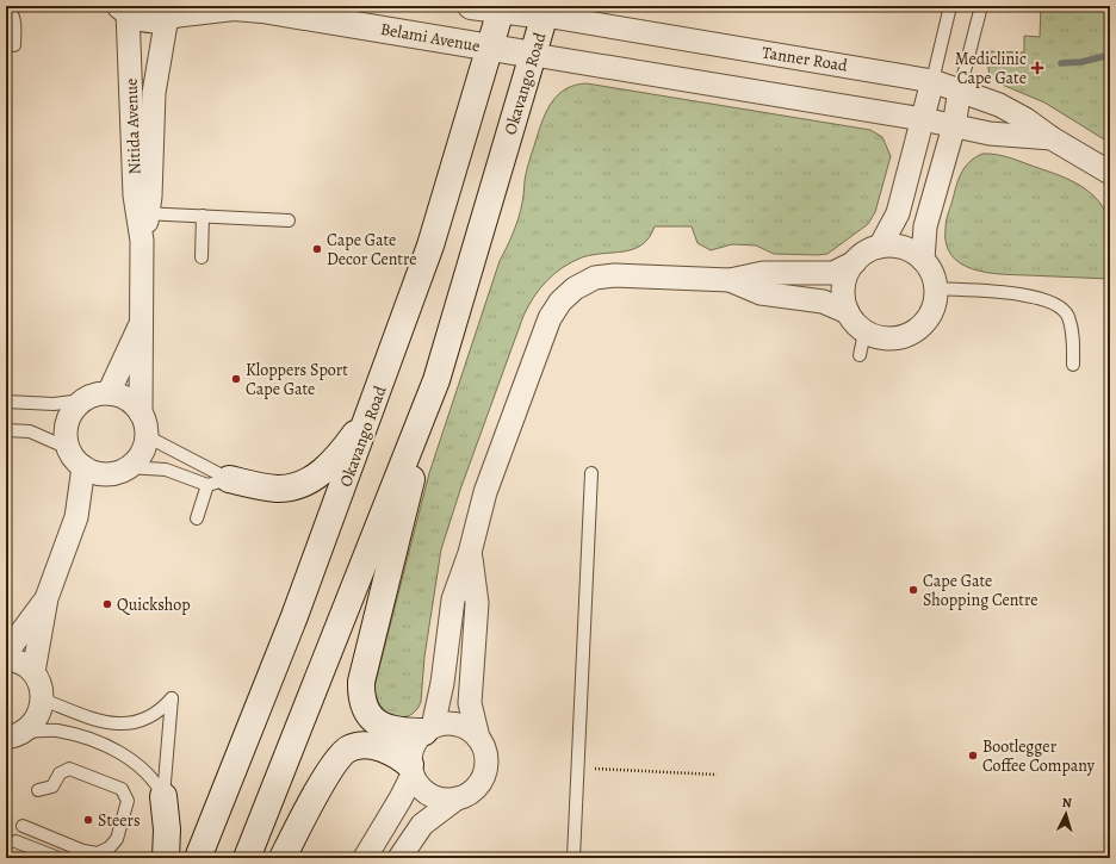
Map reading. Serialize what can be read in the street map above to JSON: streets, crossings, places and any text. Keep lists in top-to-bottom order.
{
  "streets": {
    "main road": ["Belami Avenue", "Okavango Road"],
    "street": ["Tanner Road", "Nitida Avenue"]
  },
  "crossings": [
    ["Belami Avenue", "Tanner Road"],
    ["Belami Avenue", "Okavango Road"],
    ["Belami Avenue", "Nitida Avenue"],
    ["Tanner Road", "Okavango Road"]
  ],
  "places": {
    "health": ["Mediclinic Cape Gate"],
    "other": [
      "Cape Gate Decor Centre",
      "Kloppers Sport Cape Gate",
      "Cape Gate Shopping Centre",
      "Quickshop",
      "Bootlegger Coffee Company",
      "Steers"
    ]
  },
  "north": "top"
}
